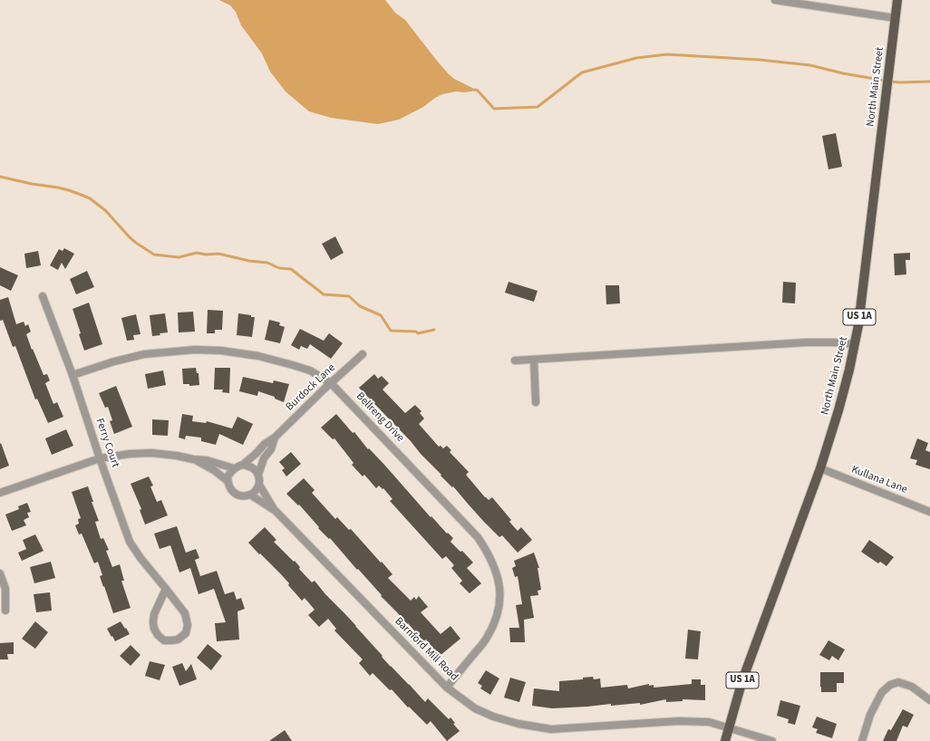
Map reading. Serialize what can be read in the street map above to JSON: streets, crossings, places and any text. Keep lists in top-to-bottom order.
{
  "streets": {
    "main road": ["North Main Street", "US 1A"],
    "street": [
      "Burdock Lane",
      "Bellreng Drive",
      "Ferry Court",
      "Kullana Lane",
      "Barnford Mill Road"
    ]
  },
  "crossings": [
    ["North Main Street", "Kullana Lane"],
    ["North Main Street", "Barnford Mill Road"],
    ["Burdock Lane", "Bellreng Drive"],
    ["Burdock Lane", "Barnford Mill Road"],
    ["Bellreng Drive", "Ferry Court"],
    ["Bellreng Drive", "Barnford Mill Road"],
    ["Ferry Court", "Barnford Mill Road"]
  ]
}
